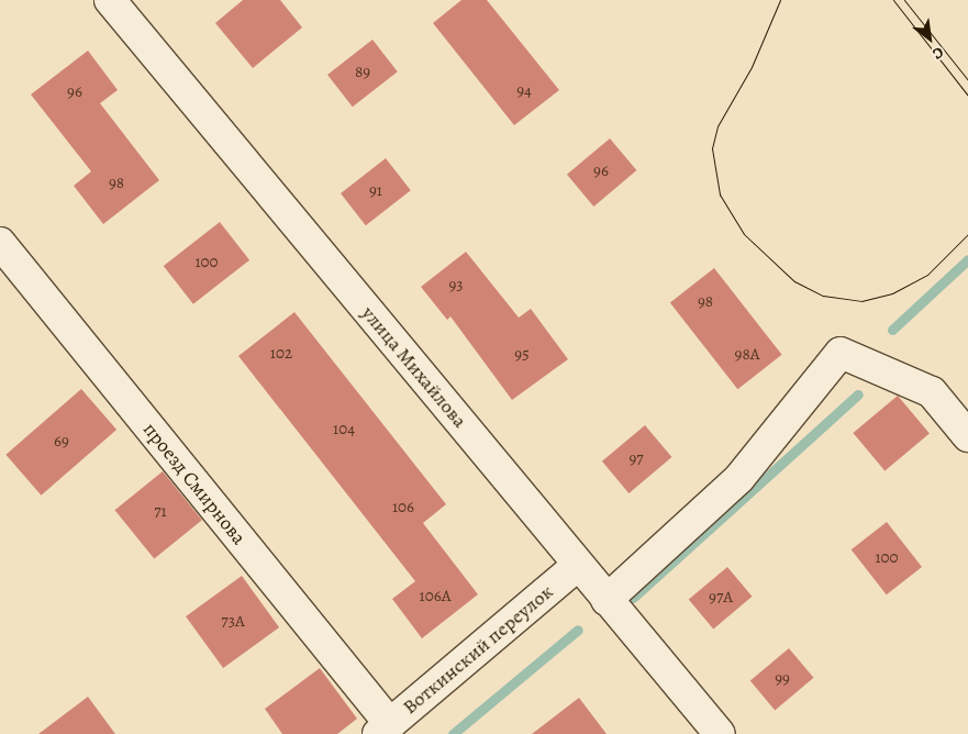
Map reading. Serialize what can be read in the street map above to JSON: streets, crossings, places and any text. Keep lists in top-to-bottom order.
{
  "streets": {
    "street": ["улица Михайлова", "проезд Смирнова", "Воткинский переулок"]
  },
  "crossings": [
    ["улица Михайлова", "Воткинский переулок"],
    ["проезд Смирнова", "Воткинский переулок"]
  ],
  "house_numbers": [
    "89",
    "94",
    "96",
    "96",
    "98",
    "91",
    "100",
    "93",
    "98",
    "102",
    "95",
    "98А",
    "104",
    "69",
    "97",
    "106",
    "71",
    "100",
    "106А",
    "97А",
    "73А",
    "99"
  ],
  "north": "bottom right"
}
